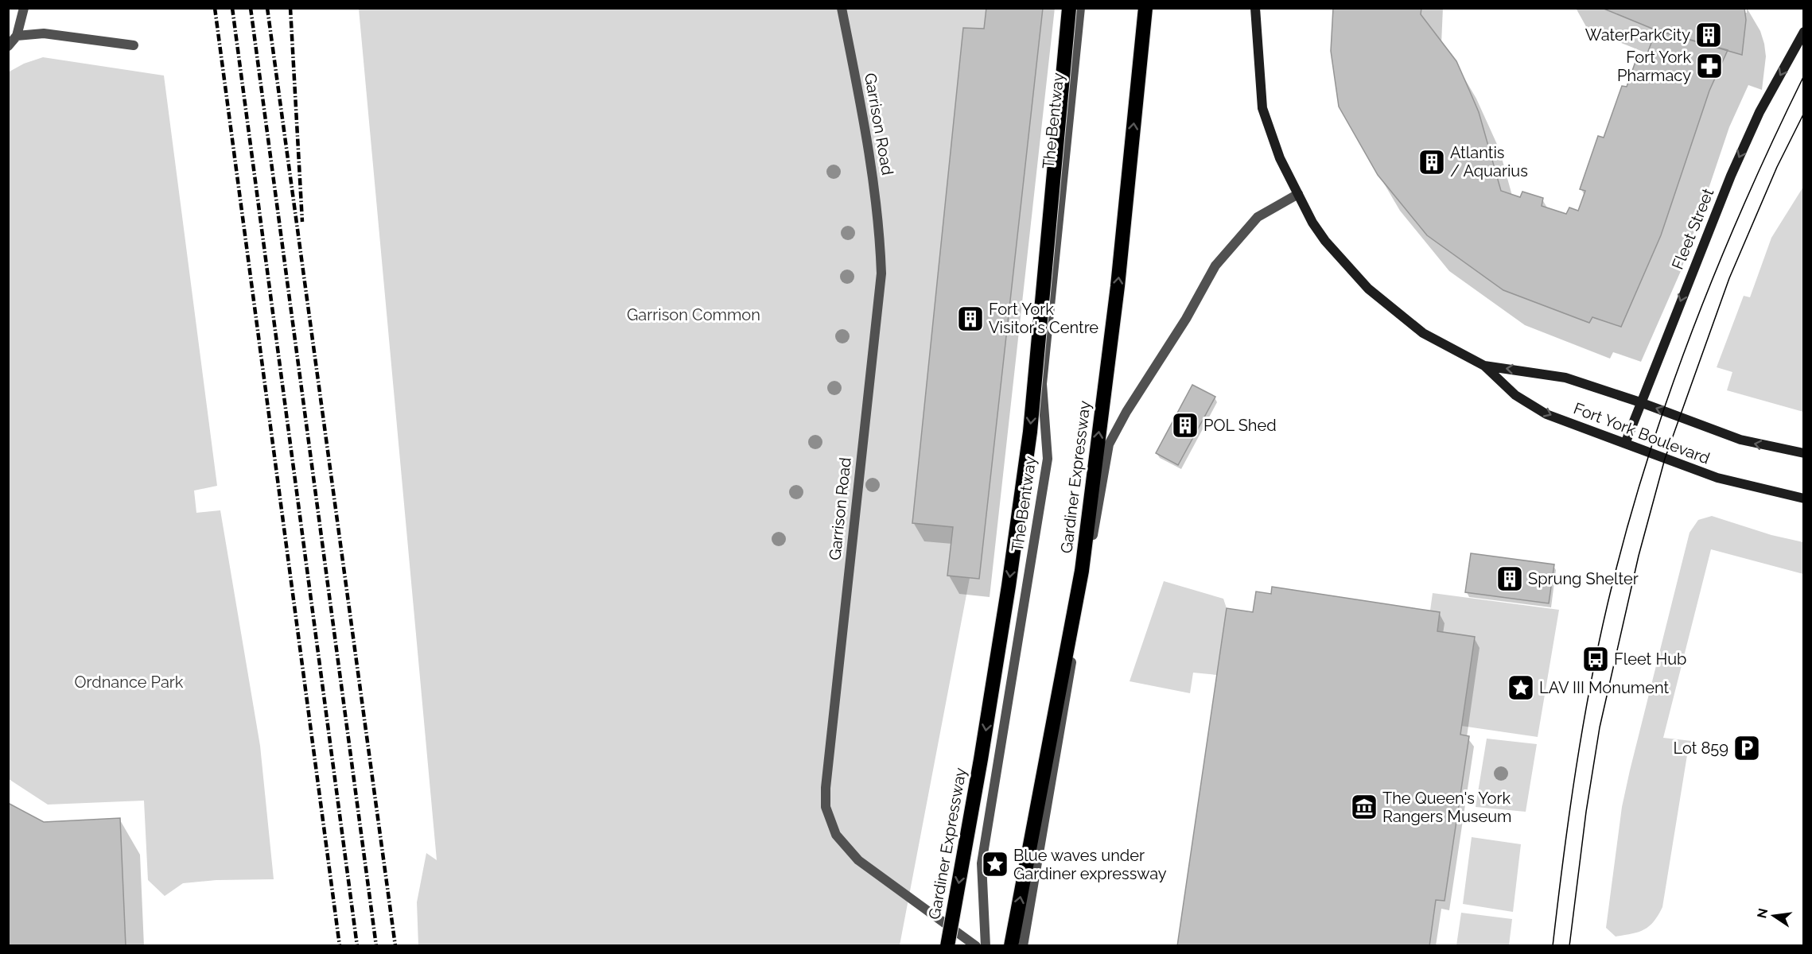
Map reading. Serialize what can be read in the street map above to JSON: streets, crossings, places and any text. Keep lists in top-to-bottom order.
{
  "streets": {
    "highway": ["Gardiner Expressway"],
    "street": [
      "The Bentway",
      "Garrison Road",
      "Fleet Street",
      "Fort York Boulevard"
    ]
  },
  "crossings": [
    ["Fleet Street", "Fort York Boulevard"]
  ],
  "one_way": ["Fleet Street"],
  "parks": ["Garrison Common", "Ordnance Park"],
  "places": {
    "building": [
      "WaterParkCity",
      "Atlantis / Aquarius",
      "Fort York Visitor's Centre",
      "POL Shed",
      "Sprung Shelter"
    ],
    "pharmacy": ["Fort York Pharmacy"],
    "bus stop": ["Fleet Hub"],
    "place": ["LAV III Monument", "Blue waves under Gardiner expressway"],
    "parking": ["Lot 859"],
    "museum": ["The Queen's York Rangers Museum"]
  },
  "north": "left"
}
